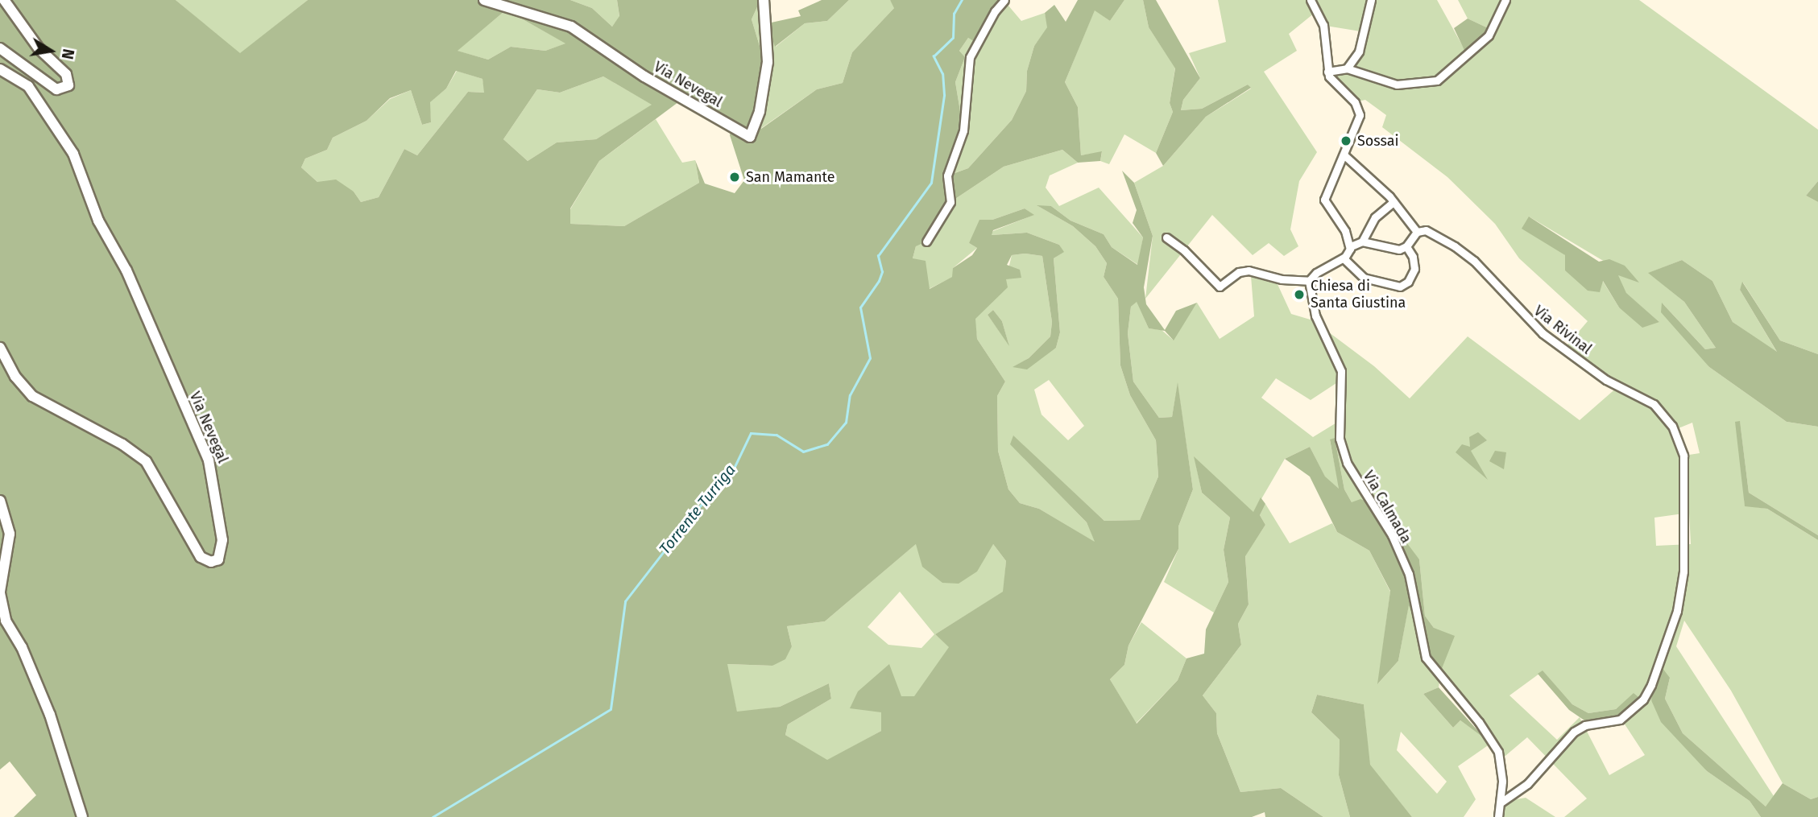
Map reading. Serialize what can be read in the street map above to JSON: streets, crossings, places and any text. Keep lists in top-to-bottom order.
{
  "streets": {
    "main road": ["Via Nevegal"],
    "street": ["Via Rivinal", "Via Calmada"]
  },
  "crossings": [
    ["Via Rivinal", "Via Calmada"]
  ],
  "water": ["Torrente Turriga"],
  "places": ["Sossai", "San Mamante", "Chiesa di Santa Giustina"],
  "north": "right"
}
